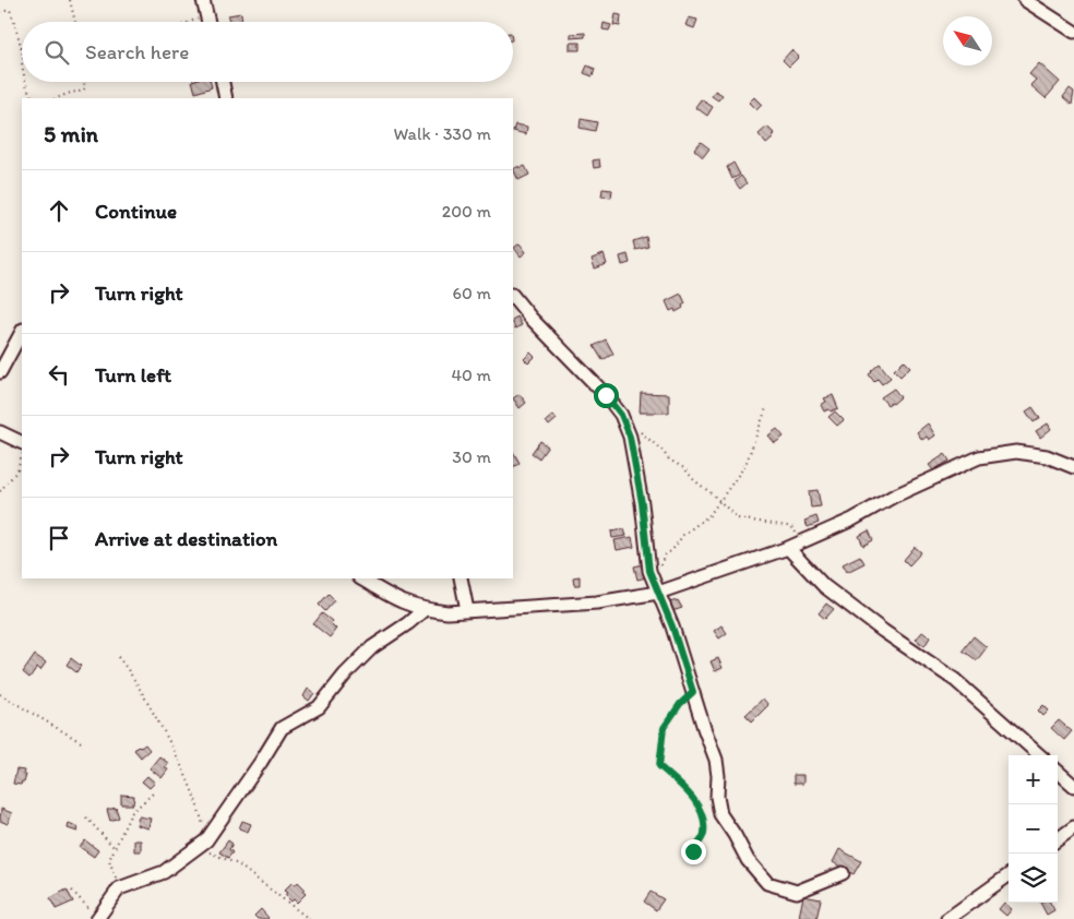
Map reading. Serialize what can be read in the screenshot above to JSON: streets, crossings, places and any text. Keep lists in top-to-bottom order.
{
  "north": "top left",
  "page": {
    "search": "Search here",
    "heading": ["5 min", "Walk · 330 m"],
    "list": [
      ["Continue", "200 m"],
      ["Turn right", "60 m"],
      ["Turn left", "40 m"],
      ["Turn right", "30 m"],
      "Arrive at destination"
    ],
    "map_buttons": ["+", "−"]
  }
}
